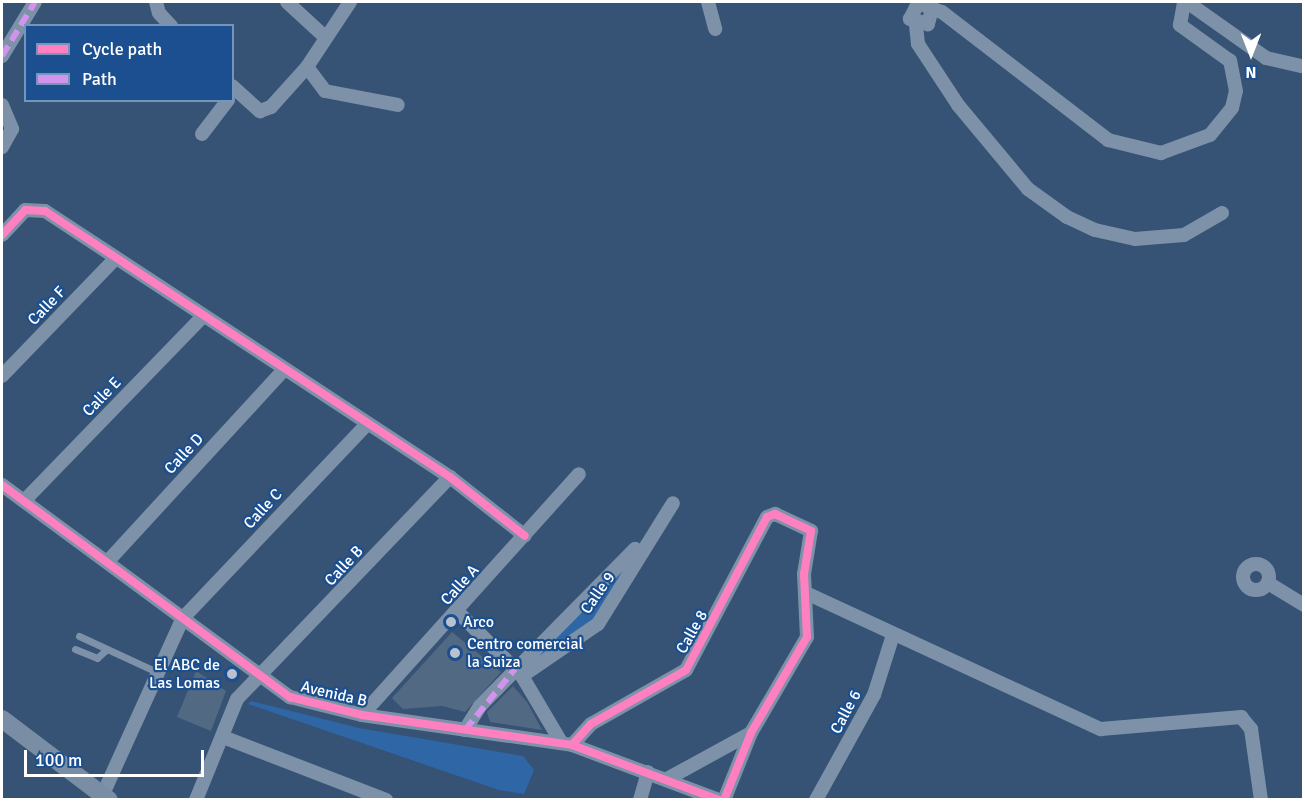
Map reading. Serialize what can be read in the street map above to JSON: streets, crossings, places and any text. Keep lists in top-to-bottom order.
{
  "streets": {
    "street": [
      "Calle F",
      "Calle E",
      "Calle D",
      "Calle C",
      "Calle B",
      "Calle A",
      "Calle 9",
      "Calle 8",
      "Avenida B",
      "Calle 6"
    ]
  },
  "crossings": [
    ["Calle E", "Avenida B"],
    ["Calle D", "Avenida B"],
    ["Calle C", "Avenida B"],
    ["Calle B", "Avenida B"],
    ["Calle A", "Avenida B"],
    ["Calle 8", "Avenida B"]
  ],
  "places": ["Arco", "Centro comercial la Suiza", "El ABC de Las Lomas"],
  "legend": ["Cycle path", "Path"],
  "scale_bar": "100 m",
  "north": "bottom"
}
